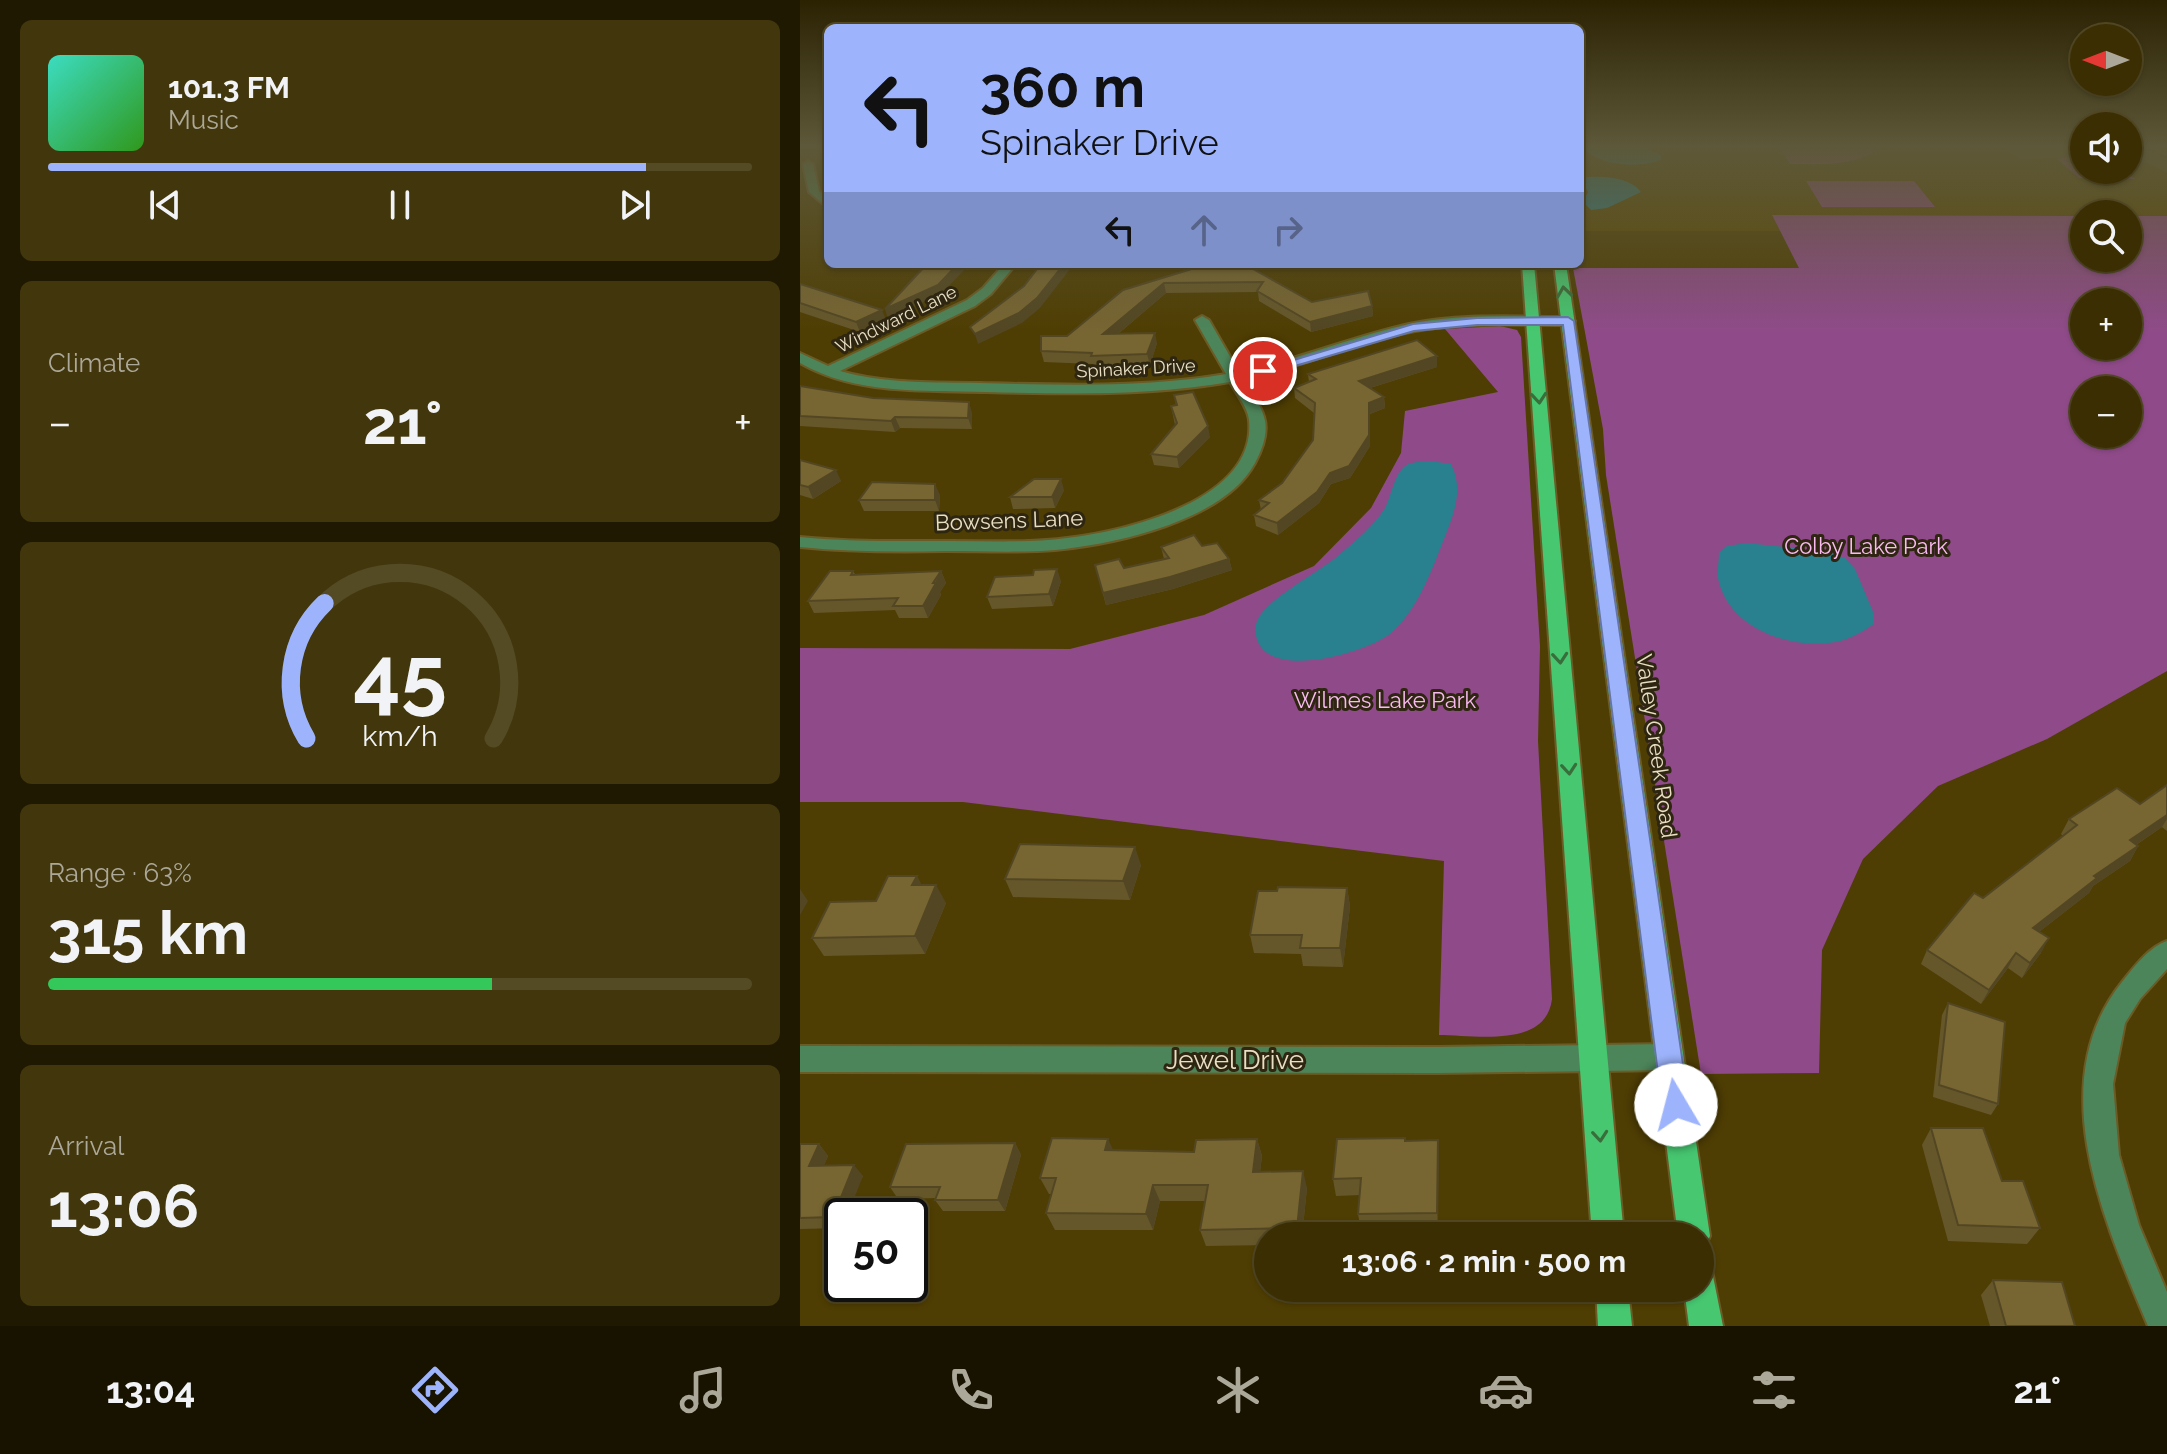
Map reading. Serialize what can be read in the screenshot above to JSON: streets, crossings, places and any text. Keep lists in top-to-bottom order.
{
  "streets": {
    "main road": ["Valley Creek Road"],
    "street": [
      "Windward Lane",
      "Spinaker Drive",
      "Bowsens Lane",
      "Jewel Drive"
    ]
  },
  "crossings": [
    ["Windward Lane", "Spinaker Drive"],
    ["Spinaker Drive", "Bowsens Lane"],
    ["Spinaker Drive", "Valley Creek Road"],
    ["Valley Creek Road", "Jewel Drive"]
  ],
  "parks": ["Colby Lake Park", "Wilmes Lake Park"],
  "north": "left",
  "page": {
    "map_buttons": ["+", "−"],
    "turn": ["360 m", "Spinaker Drive"],
    "song": ["101.3 FM", "Music"],
    "tile": [
      "Climate",
      ["Range · 63%", "315 km"],
      ["Arrival", "13:06"]
    ],
    "heat": ["−", "21°", "+"],
    "limit": "50",
    "trip": "13:06 · 2 min · 500 m",
    "tabs": ["13:04", "21°"],
    "gauge": ["45", "km/h"]
  }
}
